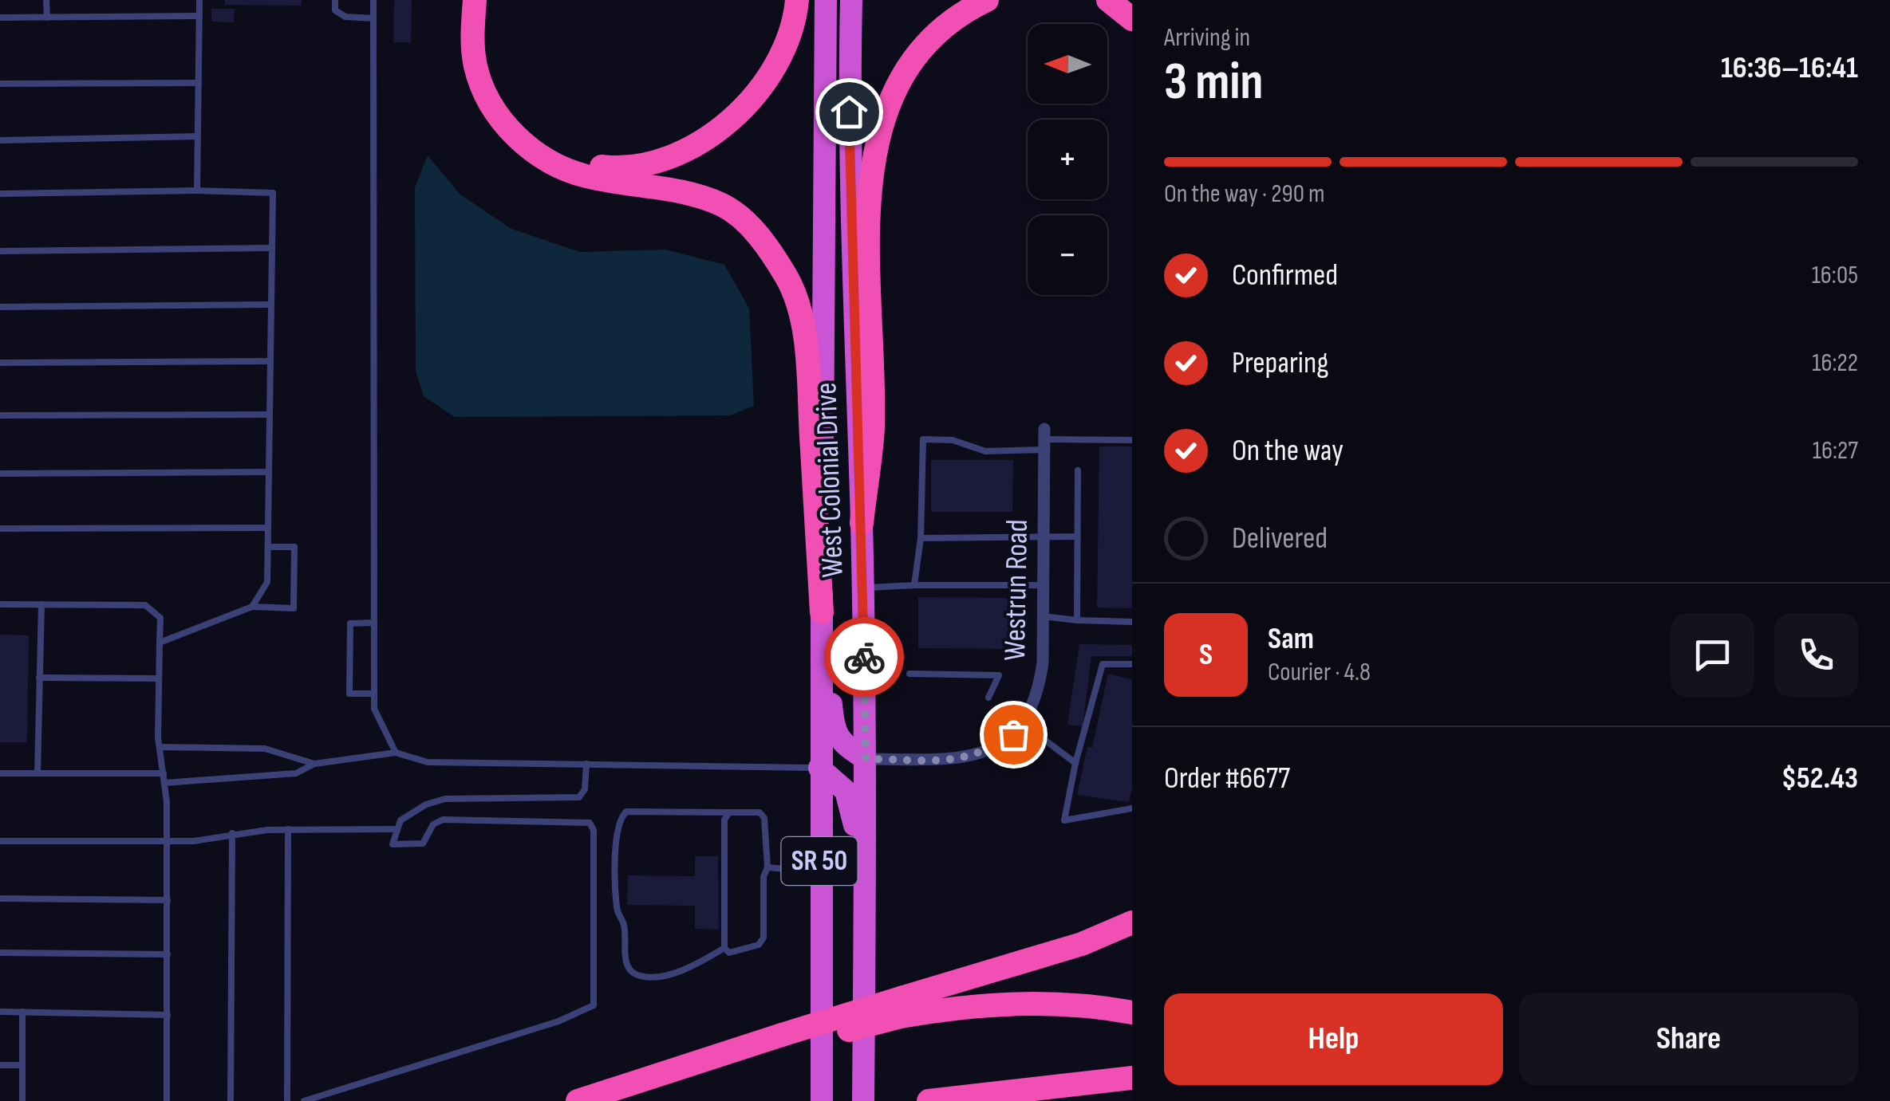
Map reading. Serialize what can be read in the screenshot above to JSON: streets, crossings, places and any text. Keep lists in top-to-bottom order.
{
  "streets": {
    "highway": ["West Colonial Drive", "SR 50"],
    "street": ["Westrun Road"]
  },
  "crossings": [
    ["West Colonial Drive", "Westrun Road"]
  ],
  "north": "left",
  "page": {
    "heading": ["3 min", "Arriving in", "16:36–16:41"],
    "panel": [
      "Sam",
      "Courier · 4.8",
      "Order #6677",
      "$52.43"
    ],
    "map_buttons": ["+", "−"],
    "bar": "On the way · 290 m",
    "list": [
      ["Confirmed", "16:05"],
      ["Preparing", "16:22"],
      ["On the way", "16:27"],
      "Delivered"
    ],
    "round": "S",
    "buttons": ["Help", "Share"]
  }
}
